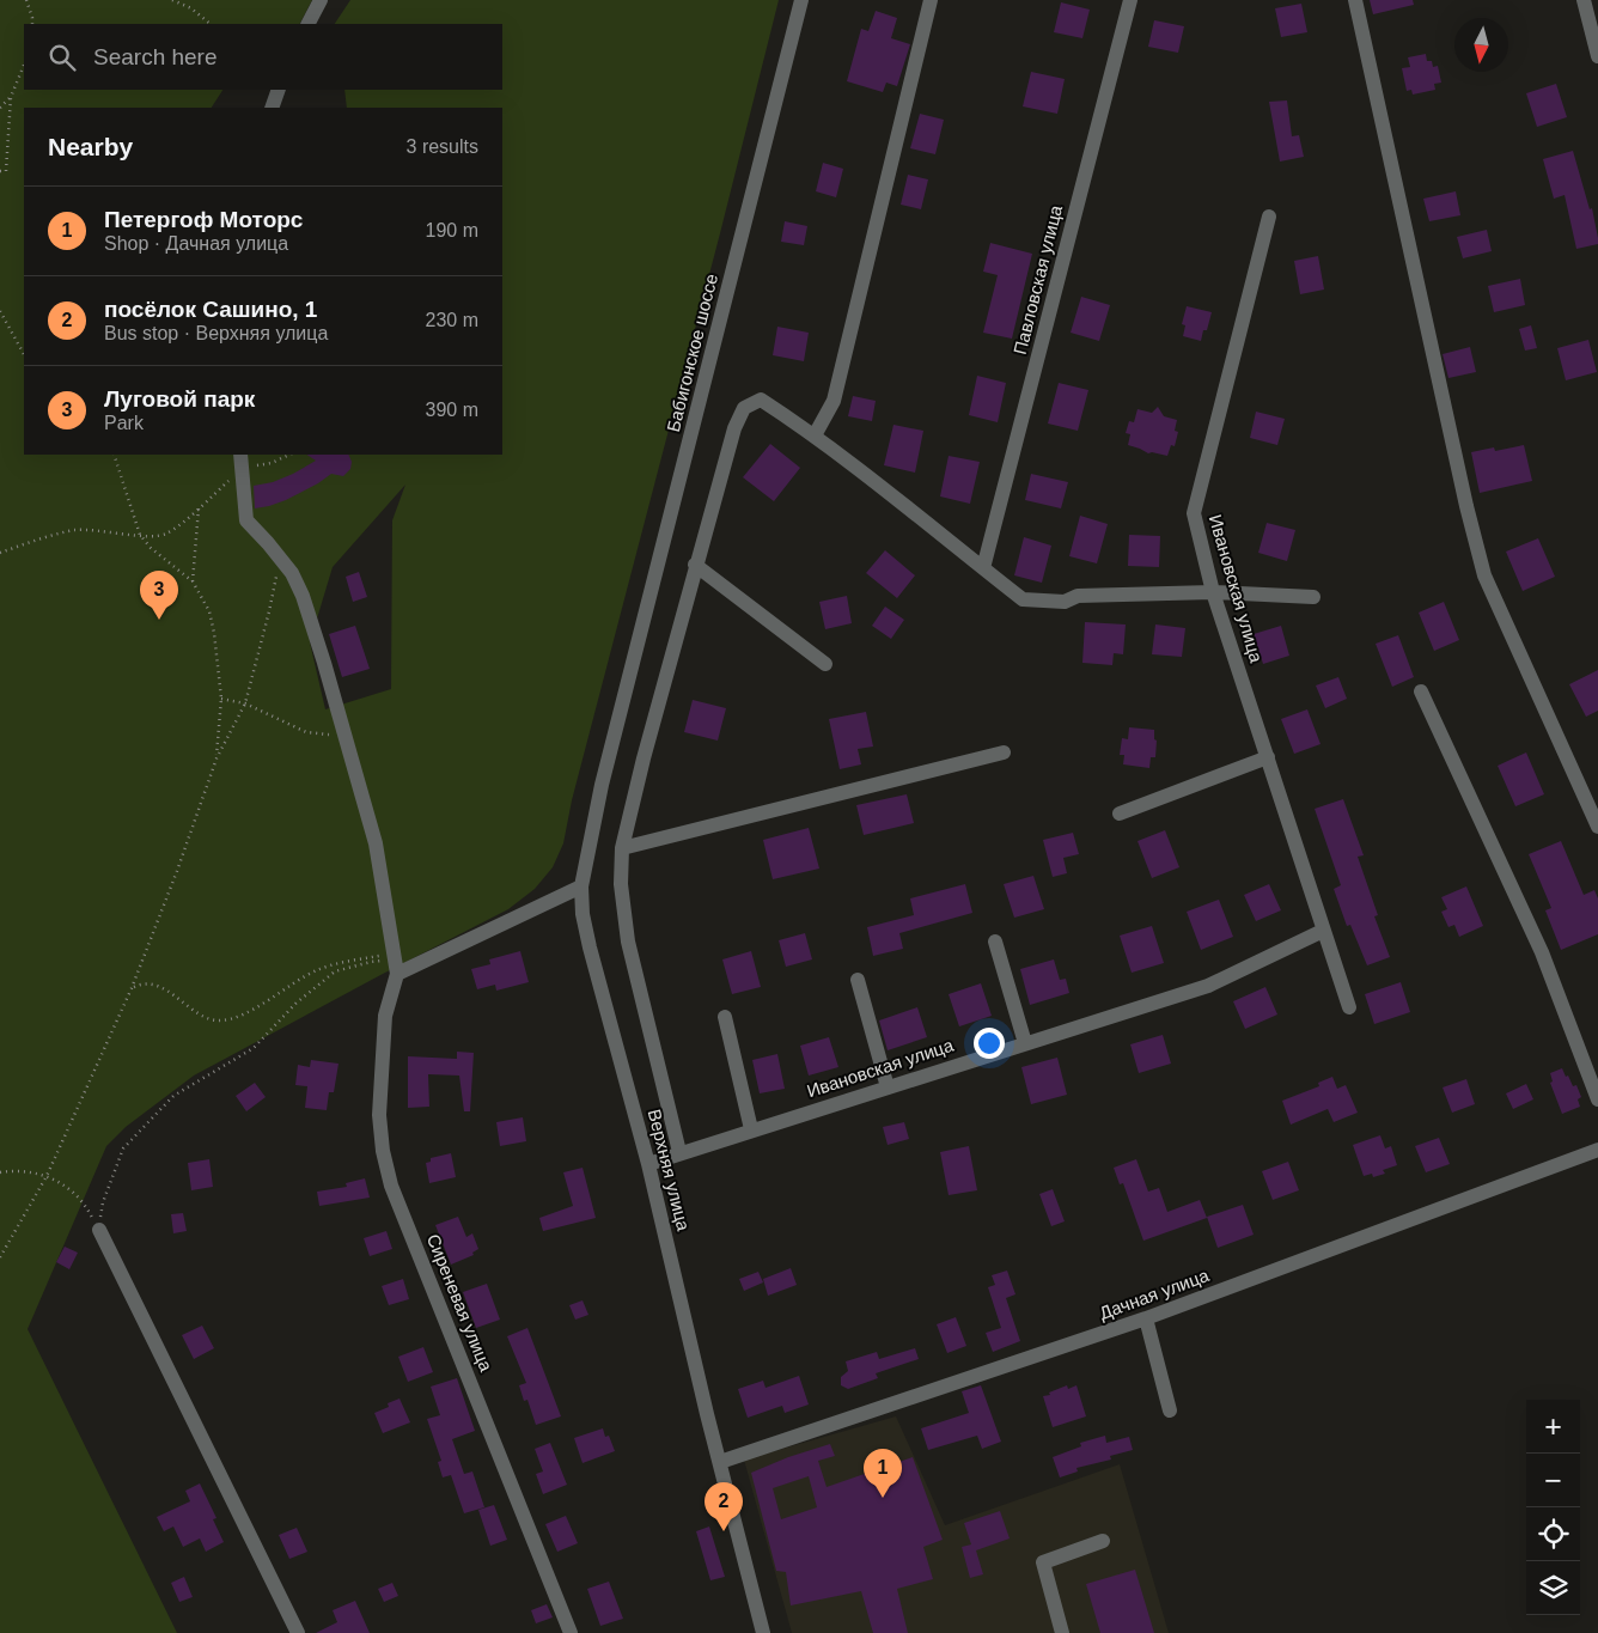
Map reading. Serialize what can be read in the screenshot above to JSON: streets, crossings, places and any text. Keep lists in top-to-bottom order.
{
  "streets": {
    "street": [
      "Павловская улица",
      "Бабигонское шоссе",
      "Ивановская улица",
      "Верхняя улица",
      "Дачная улица",
      "Сиреневая улица"
    ]
  },
  "crossings": [
    ["Бабигонское шоссе", "Верхняя улица"],
    ["Ивановская улица", "Верхняя улица"],
    ["Верхняя улица", "Дачная улица"]
  ],
  "north": "bottom",
  "page": {
    "search": "Search here",
    "heading": ["Nearby", "3 results"],
    "list": [
      {
        "mark": "1",
        "name": "Петергоф Моторс",
        "note": "Shop · Дачная улица",
        "value": "190 m"
      },
      {
        "mark": "2",
        "name": "посёлок Сашино, 1",
        "note": "Bus stop · Верхняя улица",
        "value": "230 m"
      },
      {
        "mark": "3",
        "name": "Луговой парк",
        "note": "Park",
        "value": "390 m"
      }
    ],
    "pins": ["3", "1", "2"],
    "map_buttons": ["+", "−"]
  }
}
